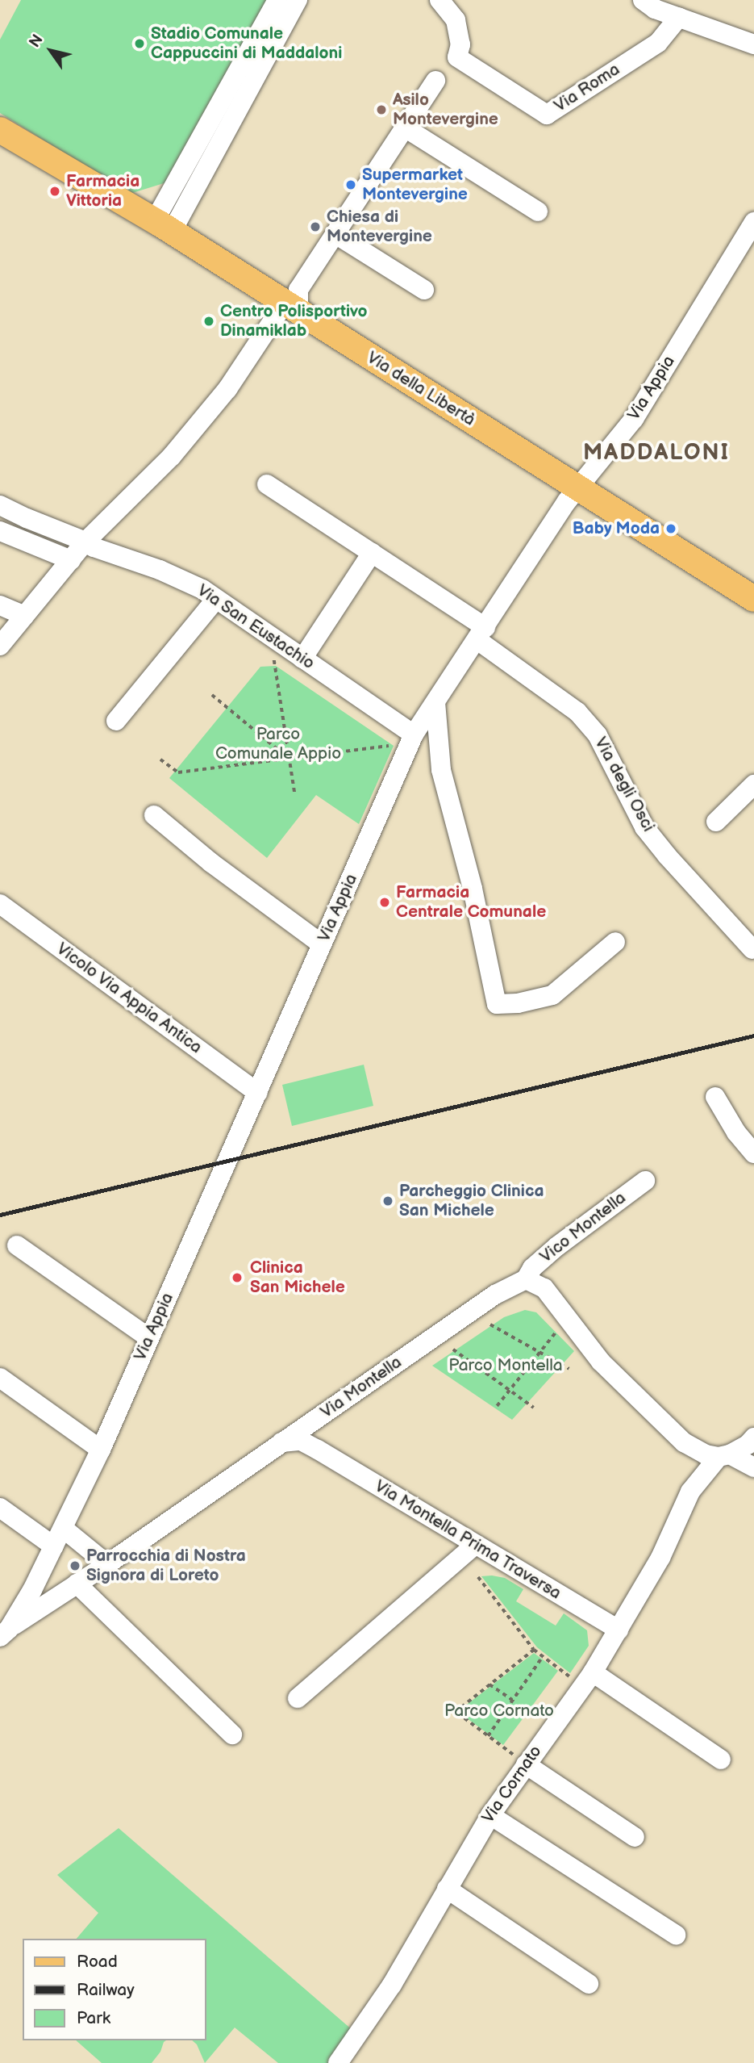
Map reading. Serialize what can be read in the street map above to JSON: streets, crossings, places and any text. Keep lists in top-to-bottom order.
{
  "streets": {
    "main road": ["Via della Libertà"],
    "street": [
      "Via Roma",
      "Via Appia",
      "Via San Eustachio",
      "Via degli Osci",
      "Vicolo Via Appia Antica",
      "Vico Montella",
      "Via Montella",
      "Via Montella Prima Traversa",
      "Via Cornato"
    ]
  },
  "crossings": [
    ["Via Appia", "Via della Libertà"],
    ["Via Appia", "Via San Eustachio"],
    ["Via Appia", "Via degli Osci"],
    ["Via Appia", "Vicolo Via Appia Antica"],
    ["Via Appia", "Via Montella"],
    ["Vico Montella", "Via Montella"],
    ["Via Montella", "Via Montella Prima Traversa"],
    ["Via Montella Prima Traversa", "Via Cornato"]
  ],
  "districts": ["MADDALONI"],
  "parks": ["Parco Comunale Appio", "Parco Montella", "Parco Cornato"],
  "places": [
    "Stadio Comunale Cappuccini di Maddaloni",
    "Asilo Montevergine",
    "Supermarket Montevergine",
    "Farmacia Vittoria",
    "Chiesa di Montevergine",
    "Centro Polisportivo Dinamiklab",
    "Baby Moda",
    "Farmacia Centrale Comunale",
    "Parcheggio Clinica San Michele",
    "Clinica San Michele",
    "Parrocchia di Nostra Signora di Loreto"
  ],
  "legend": ["Road", "Railway", "Park"],
  "north": "top left"
}
